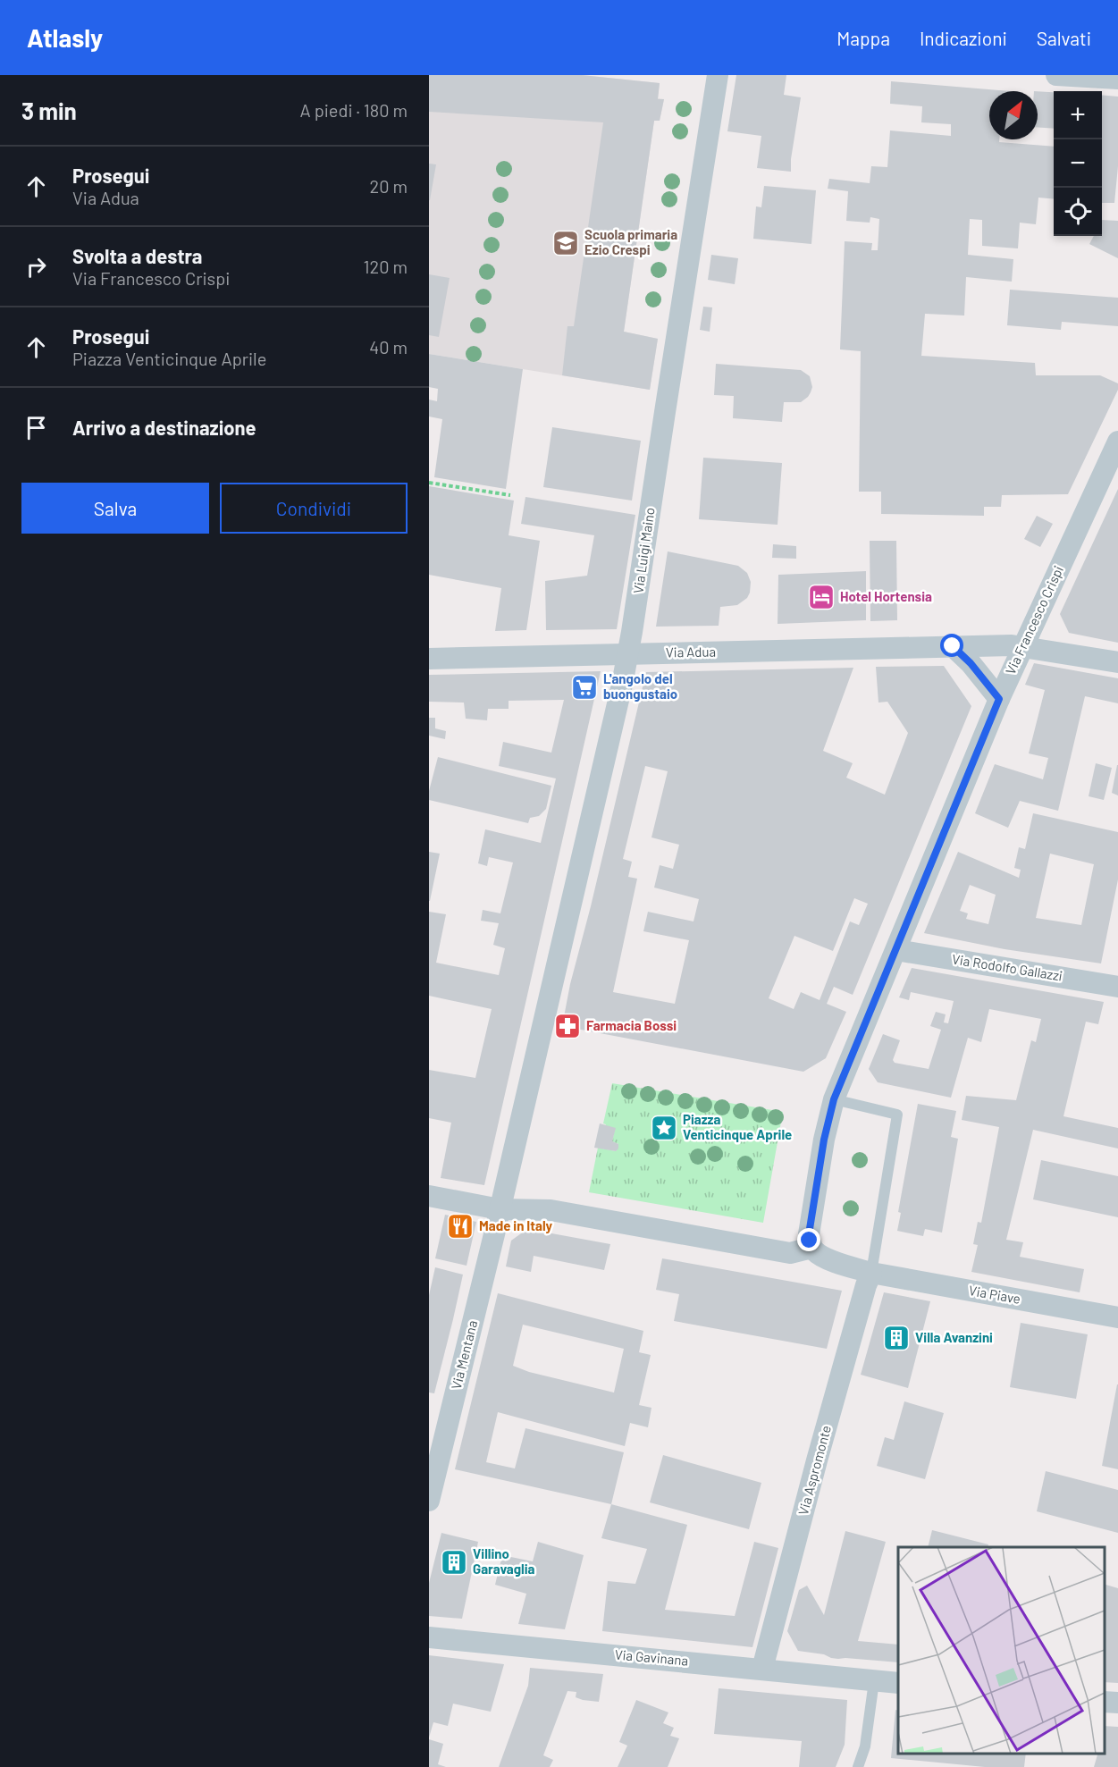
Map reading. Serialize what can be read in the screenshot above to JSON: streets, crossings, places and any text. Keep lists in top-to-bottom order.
{
  "streets": {
    "street": [
      "Via Luigi Maino",
      "Via Francesco Crispi",
      "Via Adua",
      "Via Rodolfo Gallazzi",
      "Via Piave",
      "Via Mentana",
      "Via Aspromonte",
      "Via Gavinana"
    ]
  },
  "crossings": [
    ["Via Luigi Maino", "Via Adua"],
    ["Via Luigi Maino", "Via Mentana"],
    ["Via Francesco Crispi", "Via Adua"],
    ["Via Francesco Crispi", "Via Rodolfo Gallazzi"],
    ["Via Piave", "Via Aspromonte"],
    ["Via Aspromonte", "Via Gavinana"]
  ],
  "places": {
    "school or university": ["Scuola primaria Ezio Crespi"],
    "hotel": ["Hotel Hortensia"],
    "supermarket": ["L'angolo del buongustaio"],
    "pharmacy": ["Farmacia Bossi"],
    "place": ["Piazza Venticinque Aprile"],
    "restaurant": ["Made in Italy"],
    "building": ["Villa Avanzini", "Villino Garavaglia"]
  },
  "north": "top right",
  "page": {
    "header": "Atlasly",
    "nav": ["Mappa", "Indicazioni", "Salvati"],
    "heading": ["3 min", "A piedi · 180 m"],
    "map_buttons": ["+", "−"],
    "list": [
      ["Prosegui", "Via Adua", "20 m"],
      ["Svolta a destra", "Via Francesco Crispi", "120 m"],
      ["Prosegui", "Piazza Venticinque Aprile", "40 m"],
      "Arrivo a destinazione"
    ],
    "buttons": ["Salva", "Condividi"]
  }
}
